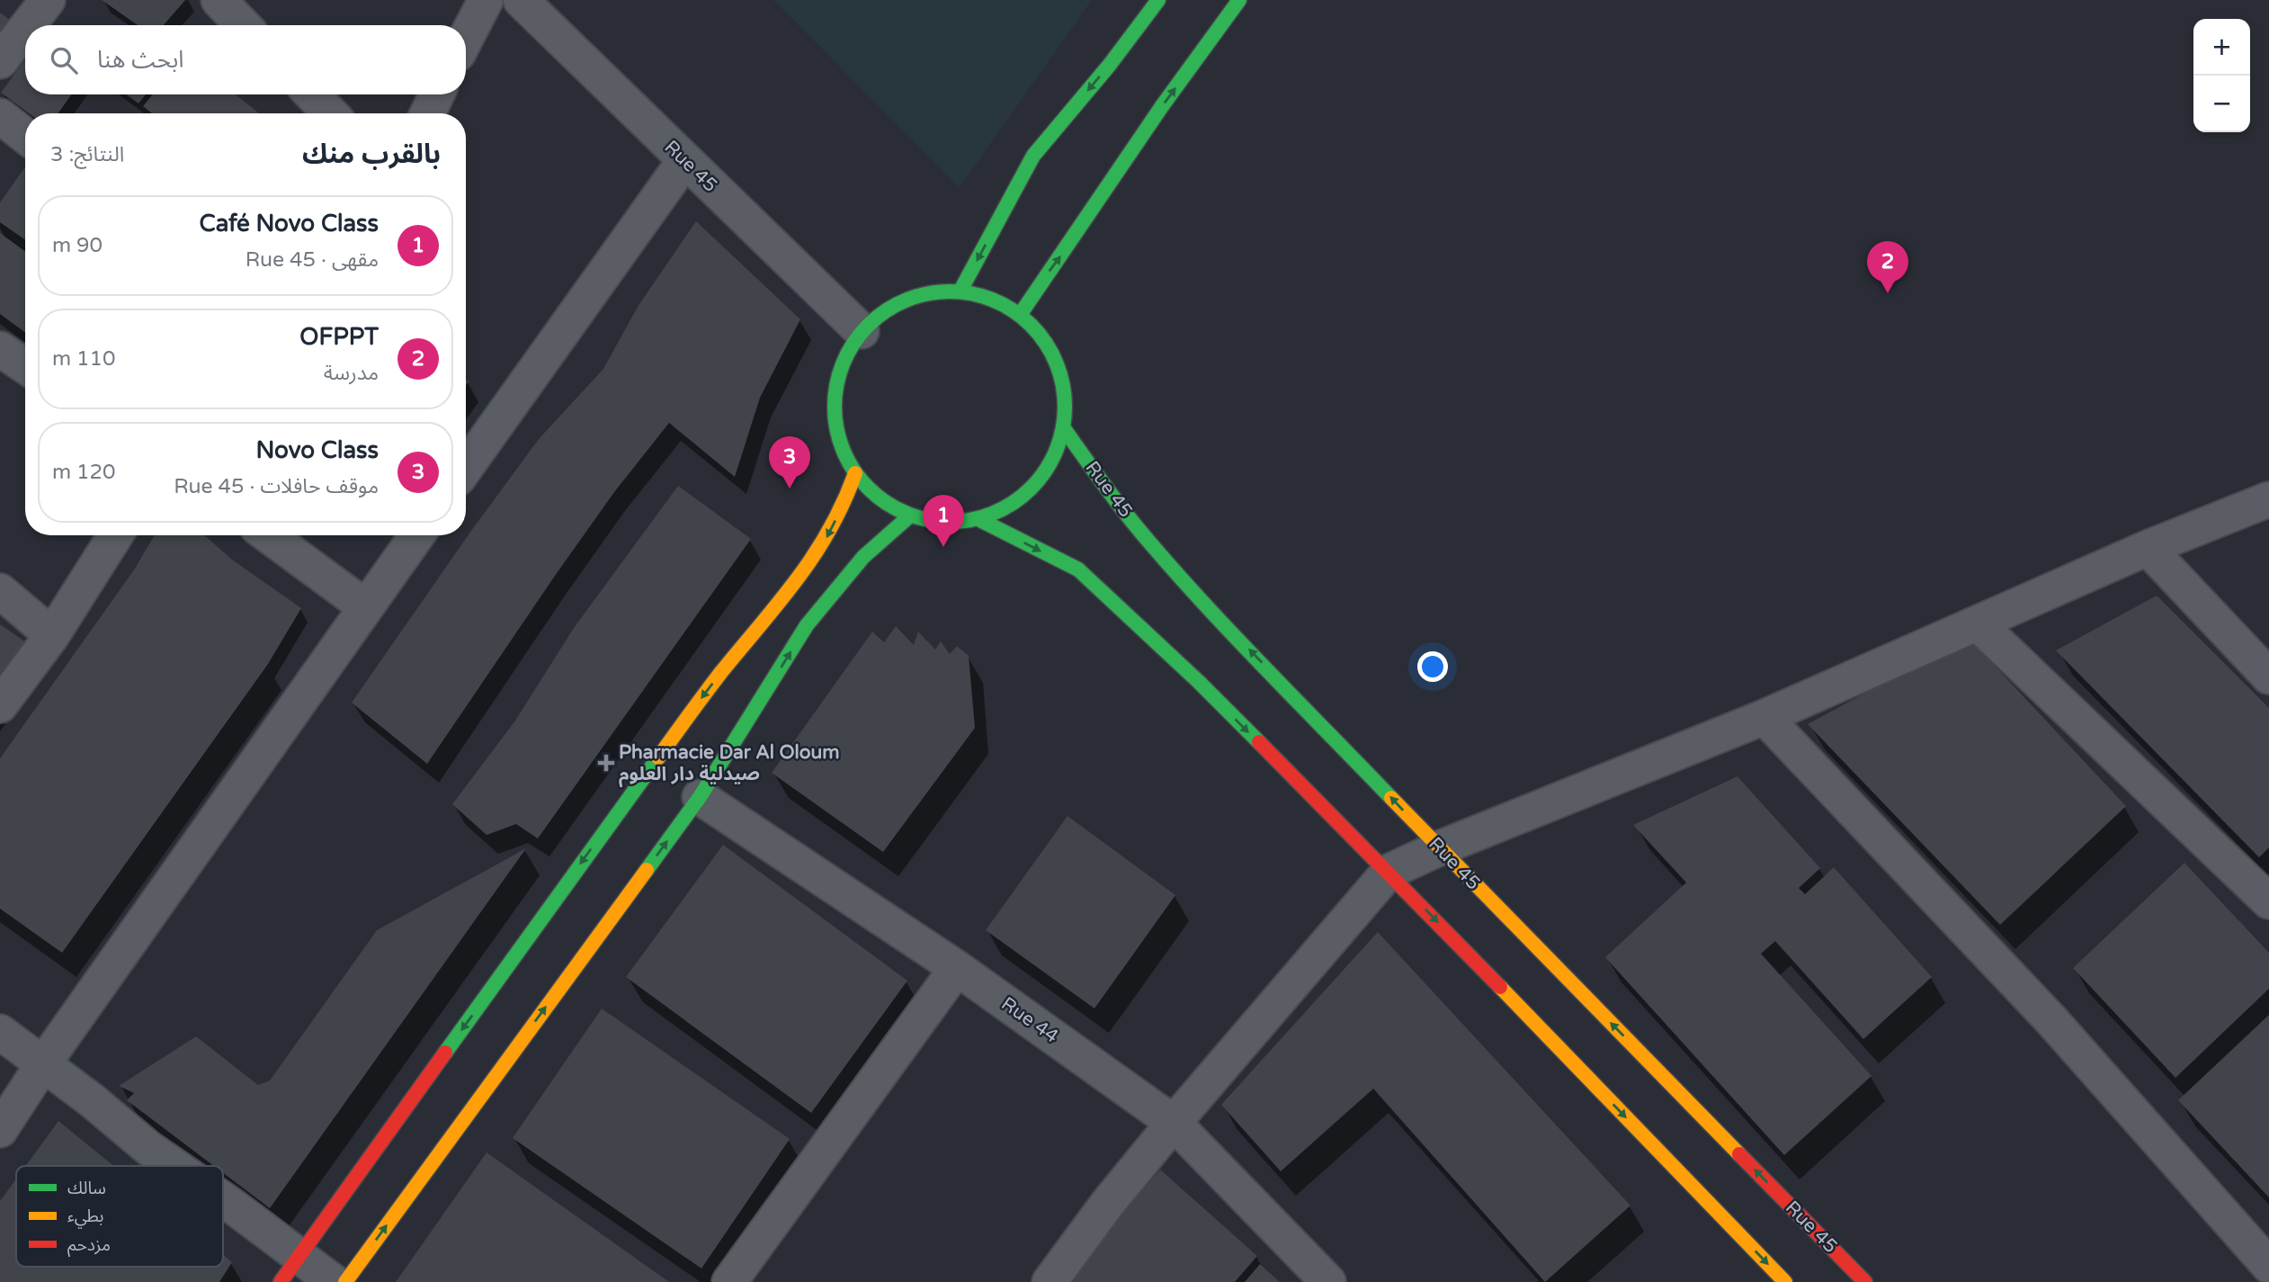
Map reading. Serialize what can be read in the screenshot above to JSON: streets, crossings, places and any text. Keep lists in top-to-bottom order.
{
  "streets": {
    "street": ["Rue 45", "Rue 44"]
  },
  "places": {
    "health": ["Pharmacie Dar Al Oloum صيدلية دار العلوم"]
  },
  "legend": ["سالك", "بطيء", "مزدحم"],
  "page": {
    "map_buttons": ["+", "−"],
    "search": "ابحث هنا",
    "heading": ["بالقرب منك", "النتائج: 3"],
    "list": [
      {
        "mark": "1",
        "name": "Café Novo Class",
        "note": "مقهى · Rue 45",
        "value": "90 m"
      },
      {
        "mark": "2",
        "name": "OFPPT",
        "note": "مدرسة",
        "value": "110 m"
      },
      {
        "mark": "3",
        "name": "Novo Class",
        "note": "موقف حافلات · Rue 45",
        "value": "120 m"
      }
    ],
    "pins": ["2", "3", "1"]
  }
}
